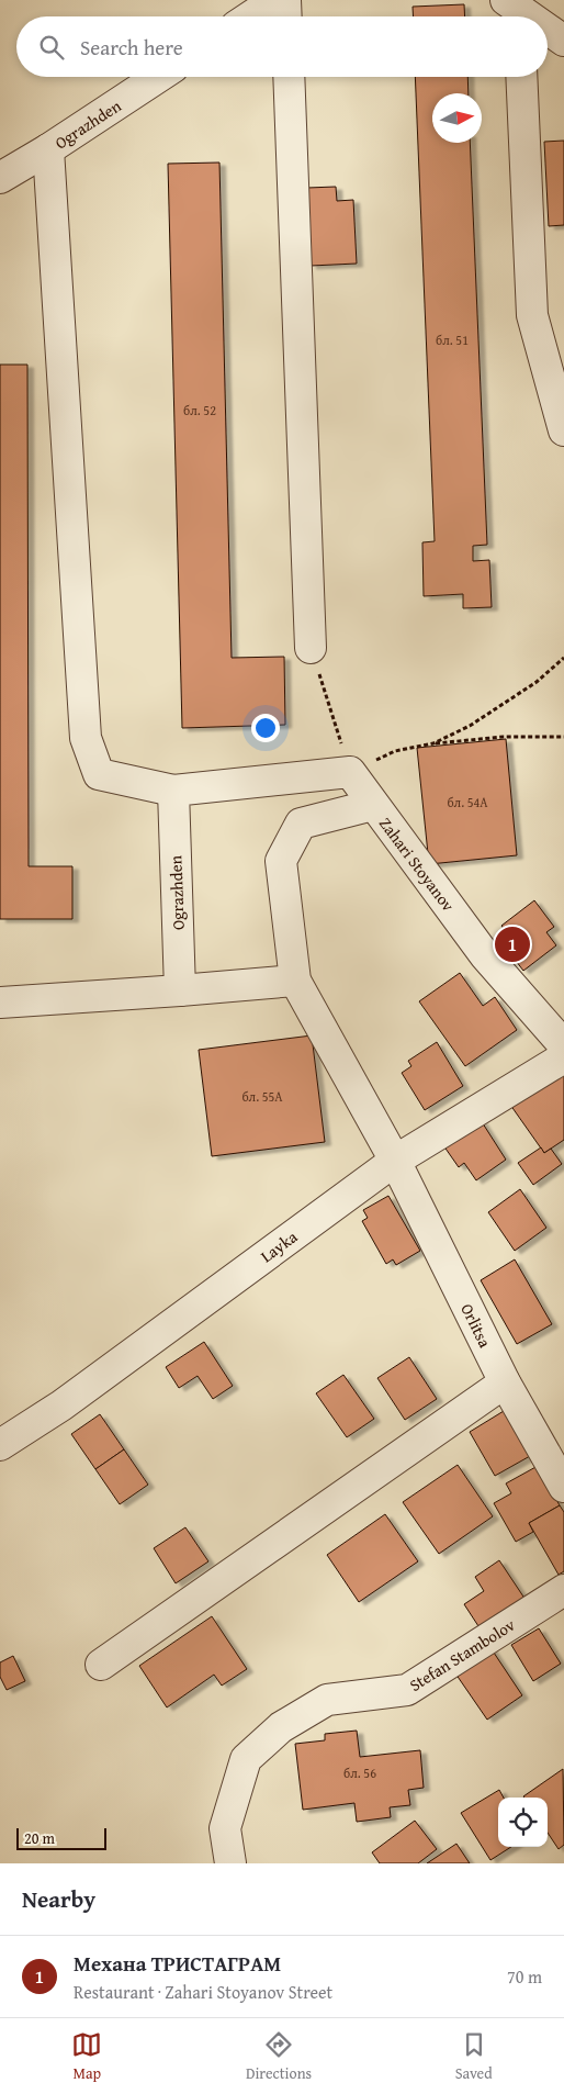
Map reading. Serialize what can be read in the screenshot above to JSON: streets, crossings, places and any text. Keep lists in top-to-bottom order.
{
  "streets": {
    "street": [
      "Ograzhden",
      "Zahari Stoyanov",
      "Layka",
      "Orlitsa",
      "Stefan Stambolov"
    ]
  },
  "crossings": [
    ["Layka", "Orlitsa"]
  ],
  "house_numbers": [
    "бл. 51",
    "бл. 52",
    "бл. 54А",
    "бл. 55А",
    "бл. 56"
  ],
  "scale_bar": "20 m",
  "north": "right",
  "page": {
    "search": "Search here",
    "pins": "1",
    "scale": "20 m",
    "heading": "Nearby",
    "list": [
      {
        "mark": "1",
        "name": "Механа ТРИСТАГРАМ",
        "note": "Restaurant · Zahari Stoyanov Street",
        "value": "70 m"
      }
    ],
    "nav": ["Map", "Directions", "Saved"]
  }
}
